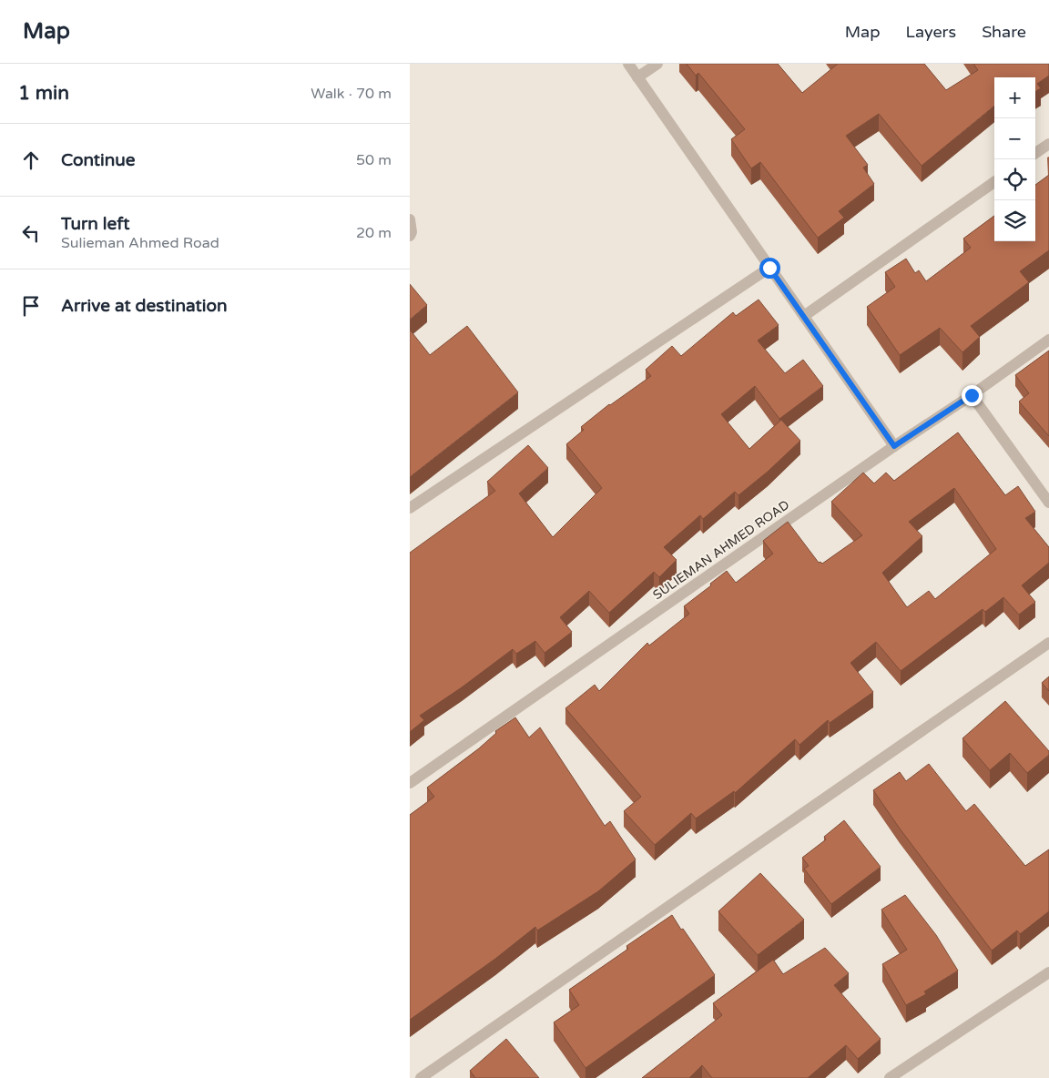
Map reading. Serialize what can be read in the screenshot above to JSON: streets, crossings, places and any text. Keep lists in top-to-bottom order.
{
  "streets": {
    "street": ["SULIEMAN AHMED ROAD"]
  },
  "page": {
    "header": "Map",
    "nav": ["Map", "Layers", "Share"],
    "heading": ["1 min", "Walk · 70 m"],
    "map_buttons": ["+", "−"],
    "list": [
      ["Continue", "50 m"],
      ["Turn left", "Sulieman Ahmed Road", "20 m"],
      "Arrive at destination"
    ]
  }
}
